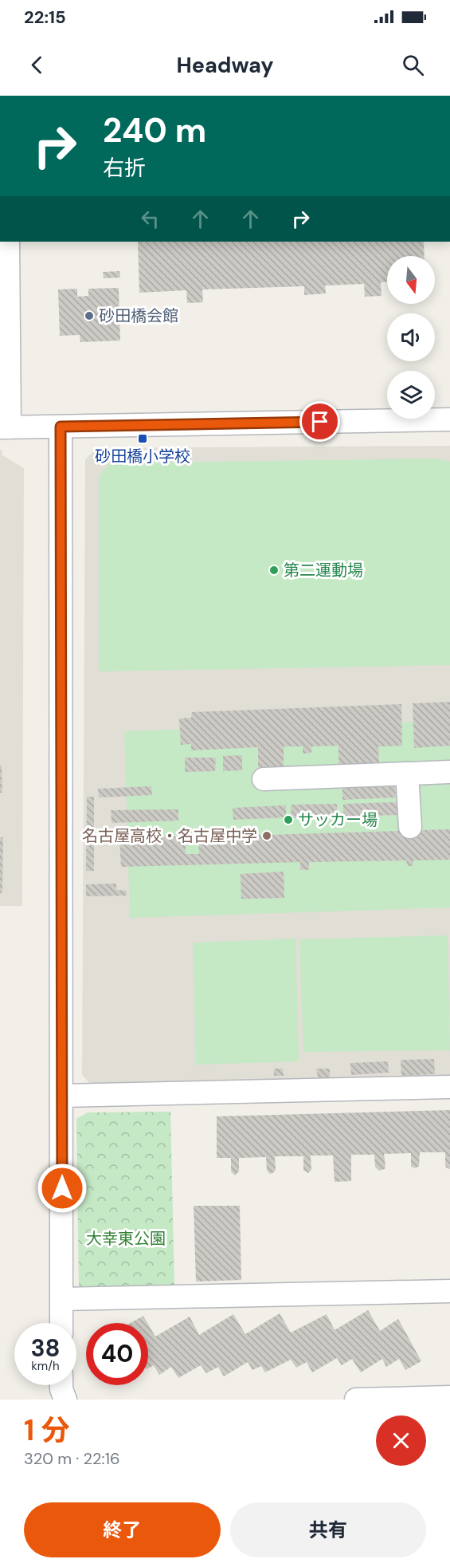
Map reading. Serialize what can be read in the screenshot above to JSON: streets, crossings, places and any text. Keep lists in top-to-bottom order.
{
  "parks": ["大幸東公園"],
  "places": {
    "other": [
      "砂田橋会館",
      "第二運動場",
      "サッカー場",
      "名古屋高校・名古屋中学"
    ],
    "transit": ["砂田橋小学校"]
  },
  "north": "bottom",
  "page": {
    "status": "22:15",
    "header": "Headway",
    "turn": ["240 m", "右折"],
    "speed": "38 km/h",
    "limit": "40",
    "heading": ["1 分", "320 m · 22:16"],
    "buttons": ["終了", "共有"]
  }
}
